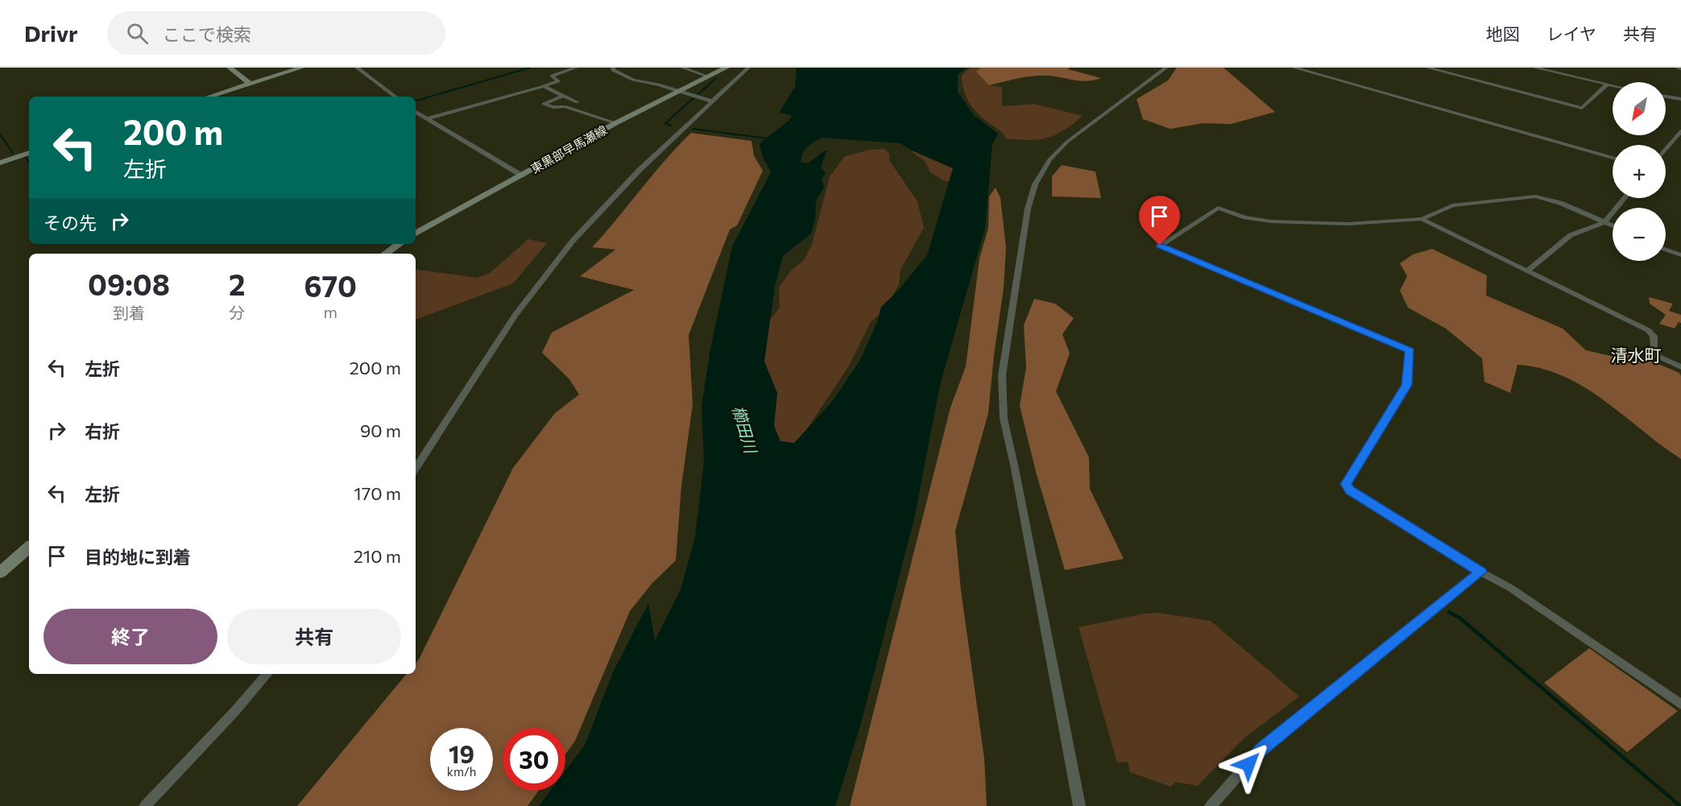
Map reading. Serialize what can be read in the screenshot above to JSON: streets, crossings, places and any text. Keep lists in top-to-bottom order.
{
  "streets": {
    "main road": ["東黒部早馬瀬線"]
  },
  "districts": ["清水町"],
  "water": ["櫛田川"],
  "north": "bottom left",
  "page": {
    "header": "Drivr",
    "search": "ここで検索",
    "nav": ["地図", "レイヤ", "共有"],
    "map_buttons": ["+", "−"],
    "turn": ["200 m", "左折"],
    "then": "その先",
    "eta": [
      "09:08",
      "到着",
      "2",
      "分",
      "670",
      "m"
    ],
    "list": [
      {
        "name": "左折",
        "value": "200 m"
      },
      {
        "name": "右折",
        "value": "90 m"
      },
      {
        "name": "左折",
        "value": "170 m"
      },
      {
        "name": "目的地に到着",
        "value": "210 m"
      }
    ],
    "buttons": ["終了", "共有"],
    "speed": "19 km/h",
    "limit": "30"
  }
}
